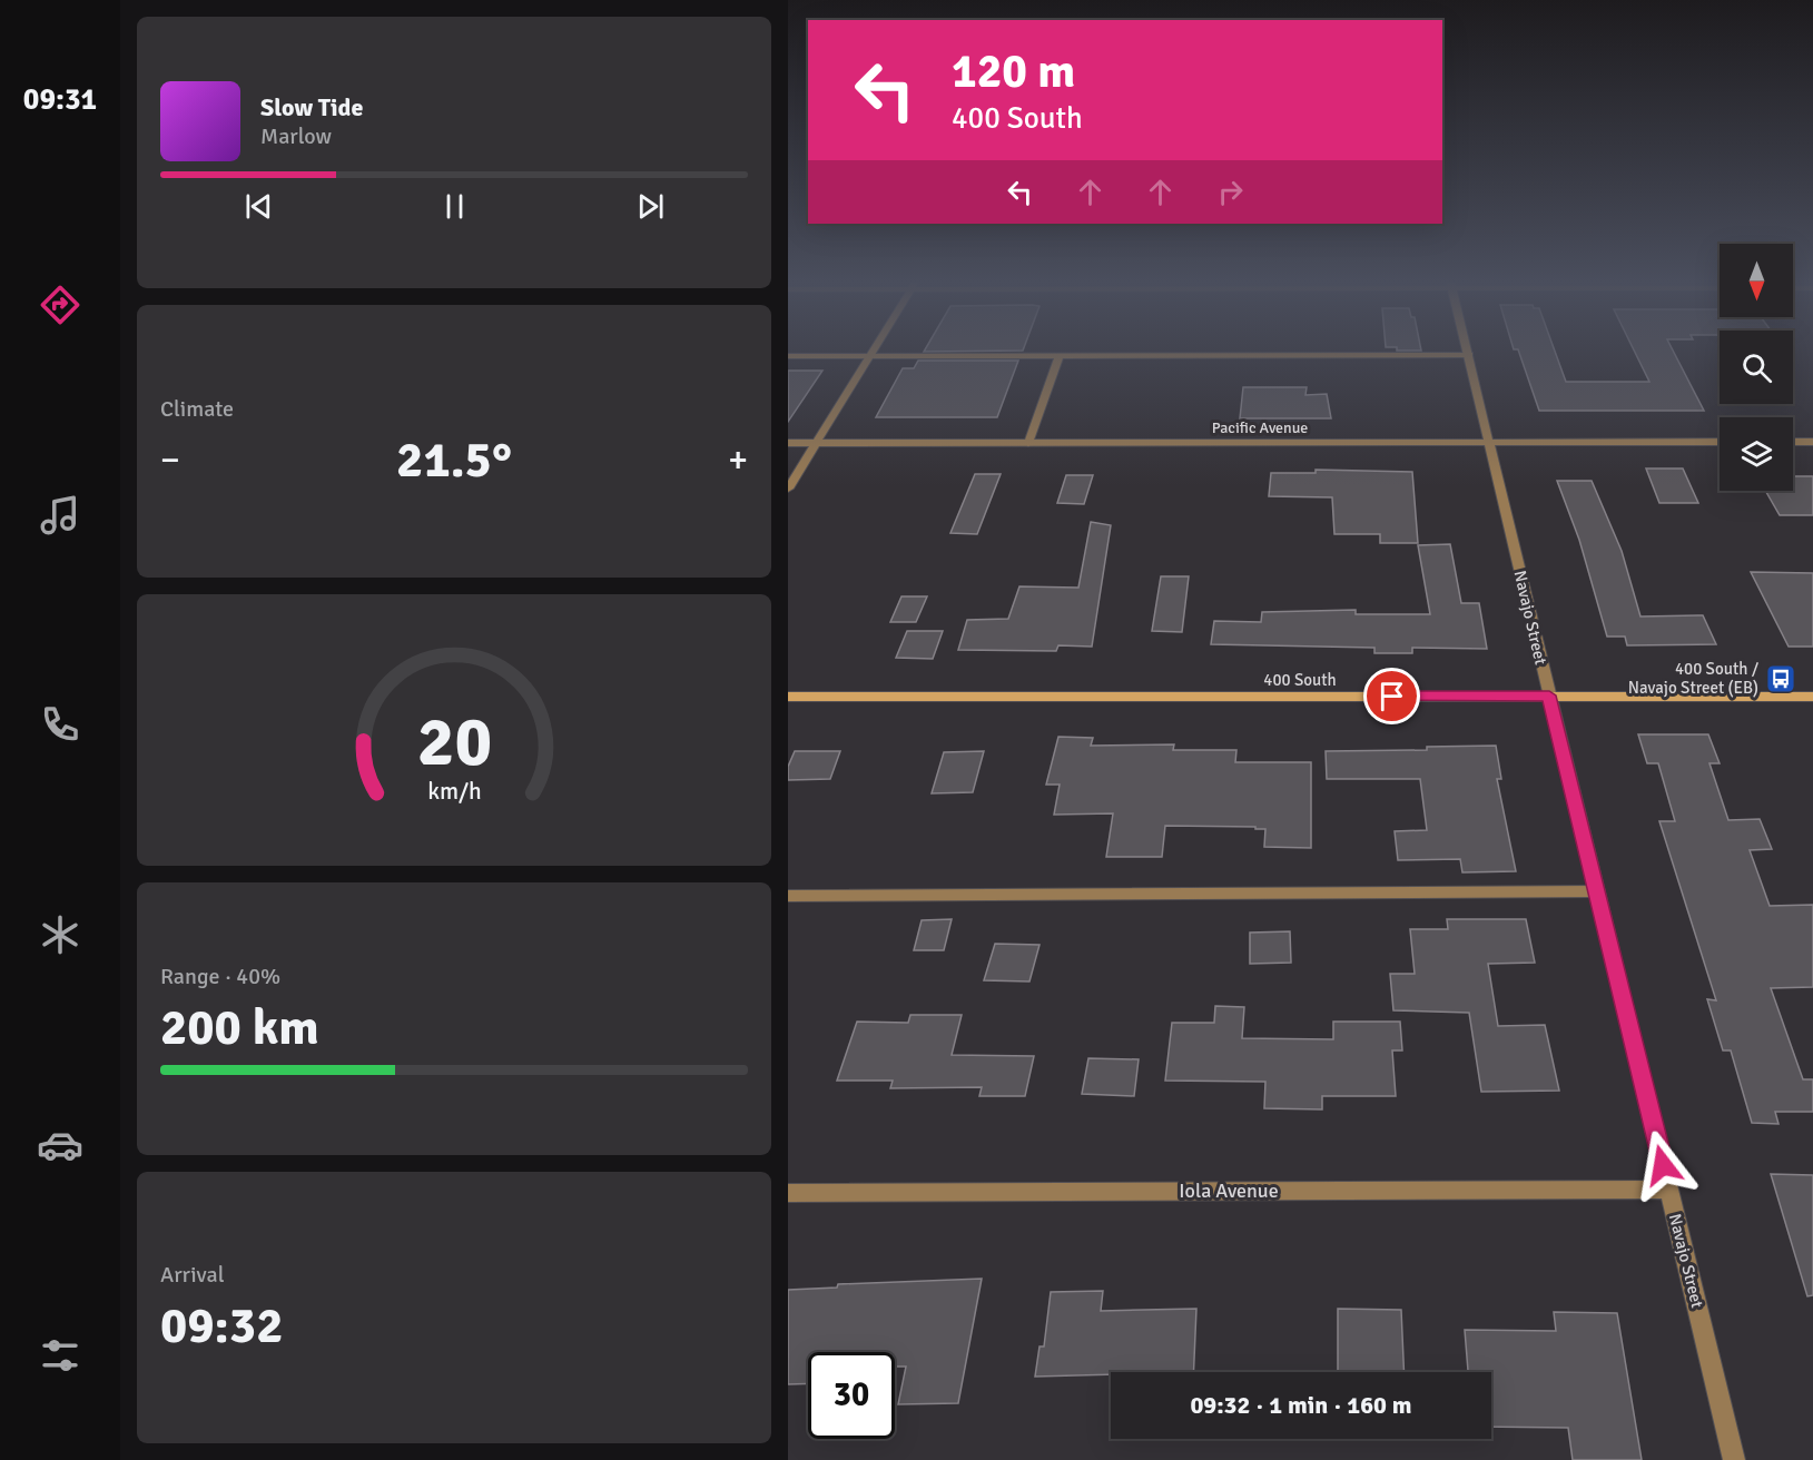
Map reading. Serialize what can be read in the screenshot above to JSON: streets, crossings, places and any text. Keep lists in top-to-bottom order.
{
  "streets": {
    "main road": ["400 South"],
    "street": ["Pacific Avenue", "Navajo Street", "Iola Avenue"]
  },
  "crossings": [
    ["Pacific Avenue", "Navajo Street"],
    ["Navajo Street", "400 South"],
    ["Navajo Street", "Iola Avenue"]
  ],
  "places": {
    "bus stop": ["400 South / Navajo Street (EB)"]
  },
  "north": "bottom",
  "page": {
    "tabs": "09:31",
    "turn": ["120 m", "400 South"],
    "song": ["Slow Tide", "Marlow"],
    "tile": [
      "Climate",
      ["Range · 40%", "200 km"],
      ["Arrival", "09:32"]
    ],
    "heat": ["−", "21.5°", "+"],
    "limit": "30",
    "trip": "09:32 · 1 min · 160 m",
    "gauge": ["20", "km/h"]
  }
}
